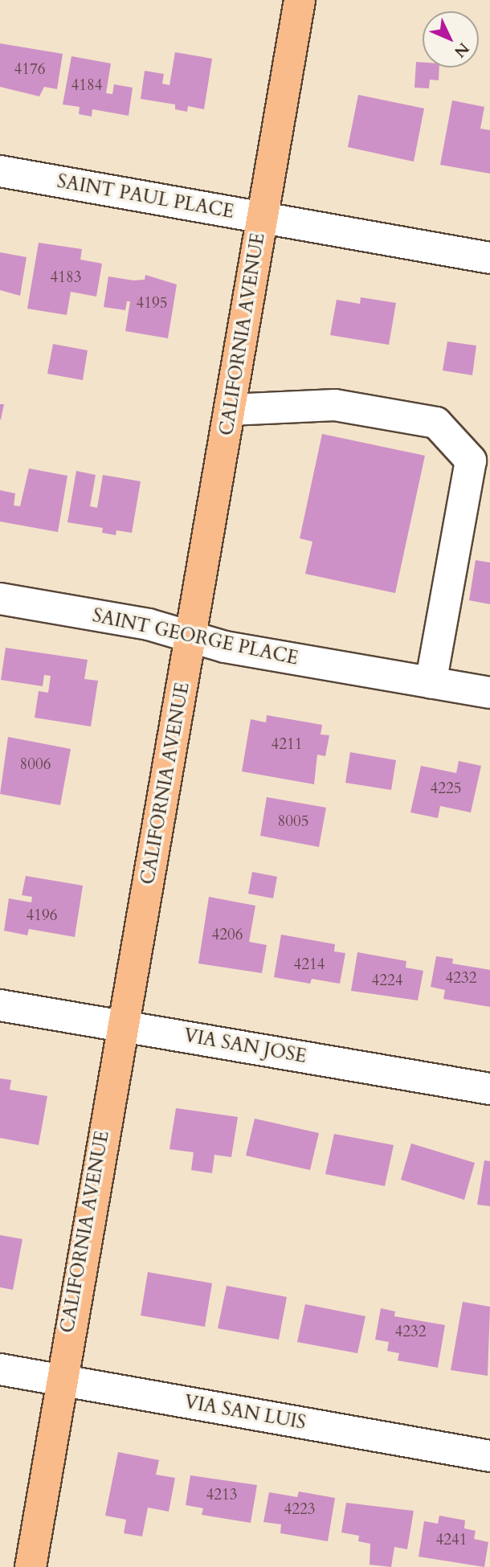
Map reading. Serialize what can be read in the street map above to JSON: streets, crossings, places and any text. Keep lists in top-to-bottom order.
{
  "streets": {
    "main road": ["CALIFORNIA AVENUE"],
    "street": [
      "SAINT PAUL PLACE",
      "SAINT GEORGE PLACE",
      "VIA SAN JOSE",
      "VIA SAN LUIS"
    ]
  },
  "crossings": [
    ["SAINT PAUL PLACE", "CALIFORNIA AVENUE"],
    ["CALIFORNIA AVENUE", "SAINT GEORGE PLACE"],
    ["CALIFORNIA AVENUE", "VIA SAN JOSE"],
    ["CALIFORNIA AVENUE", "VIA SAN LUIS"]
  ],
  "house_numbers": [
    "4176",
    "4184",
    "4183",
    "4195",
    "4211",
    "8006",
    "4225",
    "8005",
    "4196",
    "4206",
    "4214",
    "4232",
    "4224",
    "4232",
    "4213",
    "4223",
    "4241"
  ],
  "north": "bottom right"
}
